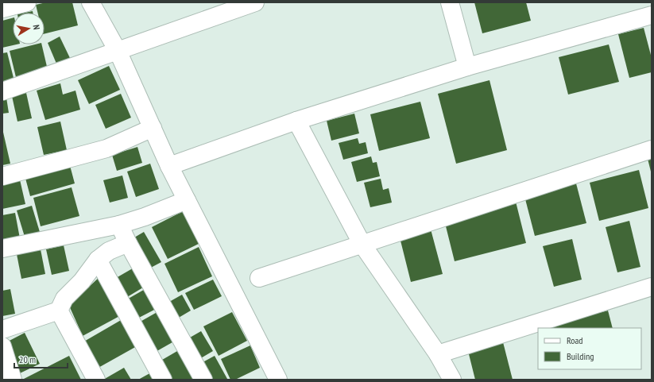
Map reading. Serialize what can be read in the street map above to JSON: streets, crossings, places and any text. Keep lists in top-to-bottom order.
{
  "legend": ["Road", "Building"],
  "scale_bar": "20 m",
  "north": "right"
}
